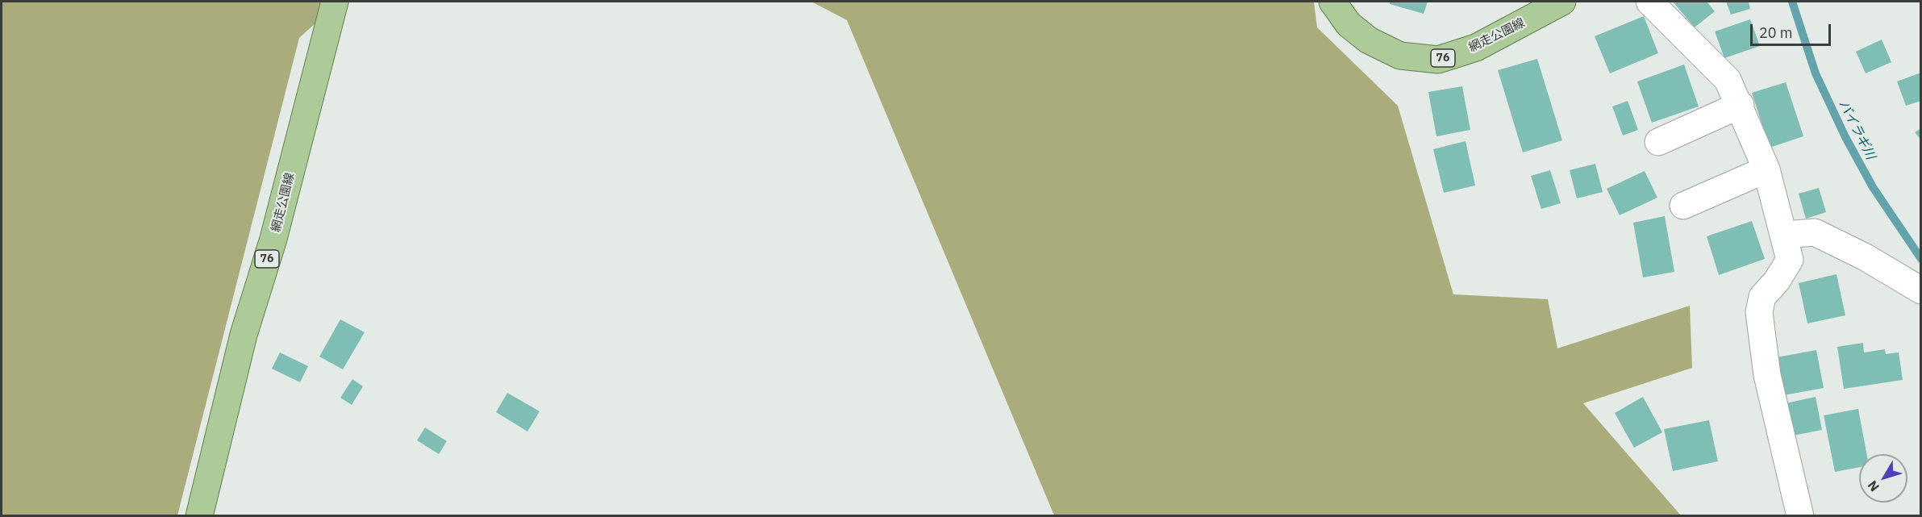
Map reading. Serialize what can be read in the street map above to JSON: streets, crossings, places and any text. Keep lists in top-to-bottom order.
{
  "streets": {
    "main road": ["網走公園線", "76"]
  },
  "water": ["バイラギ川"],
  "scale_bar": "20 m",
  "north": "bottom left"
}
